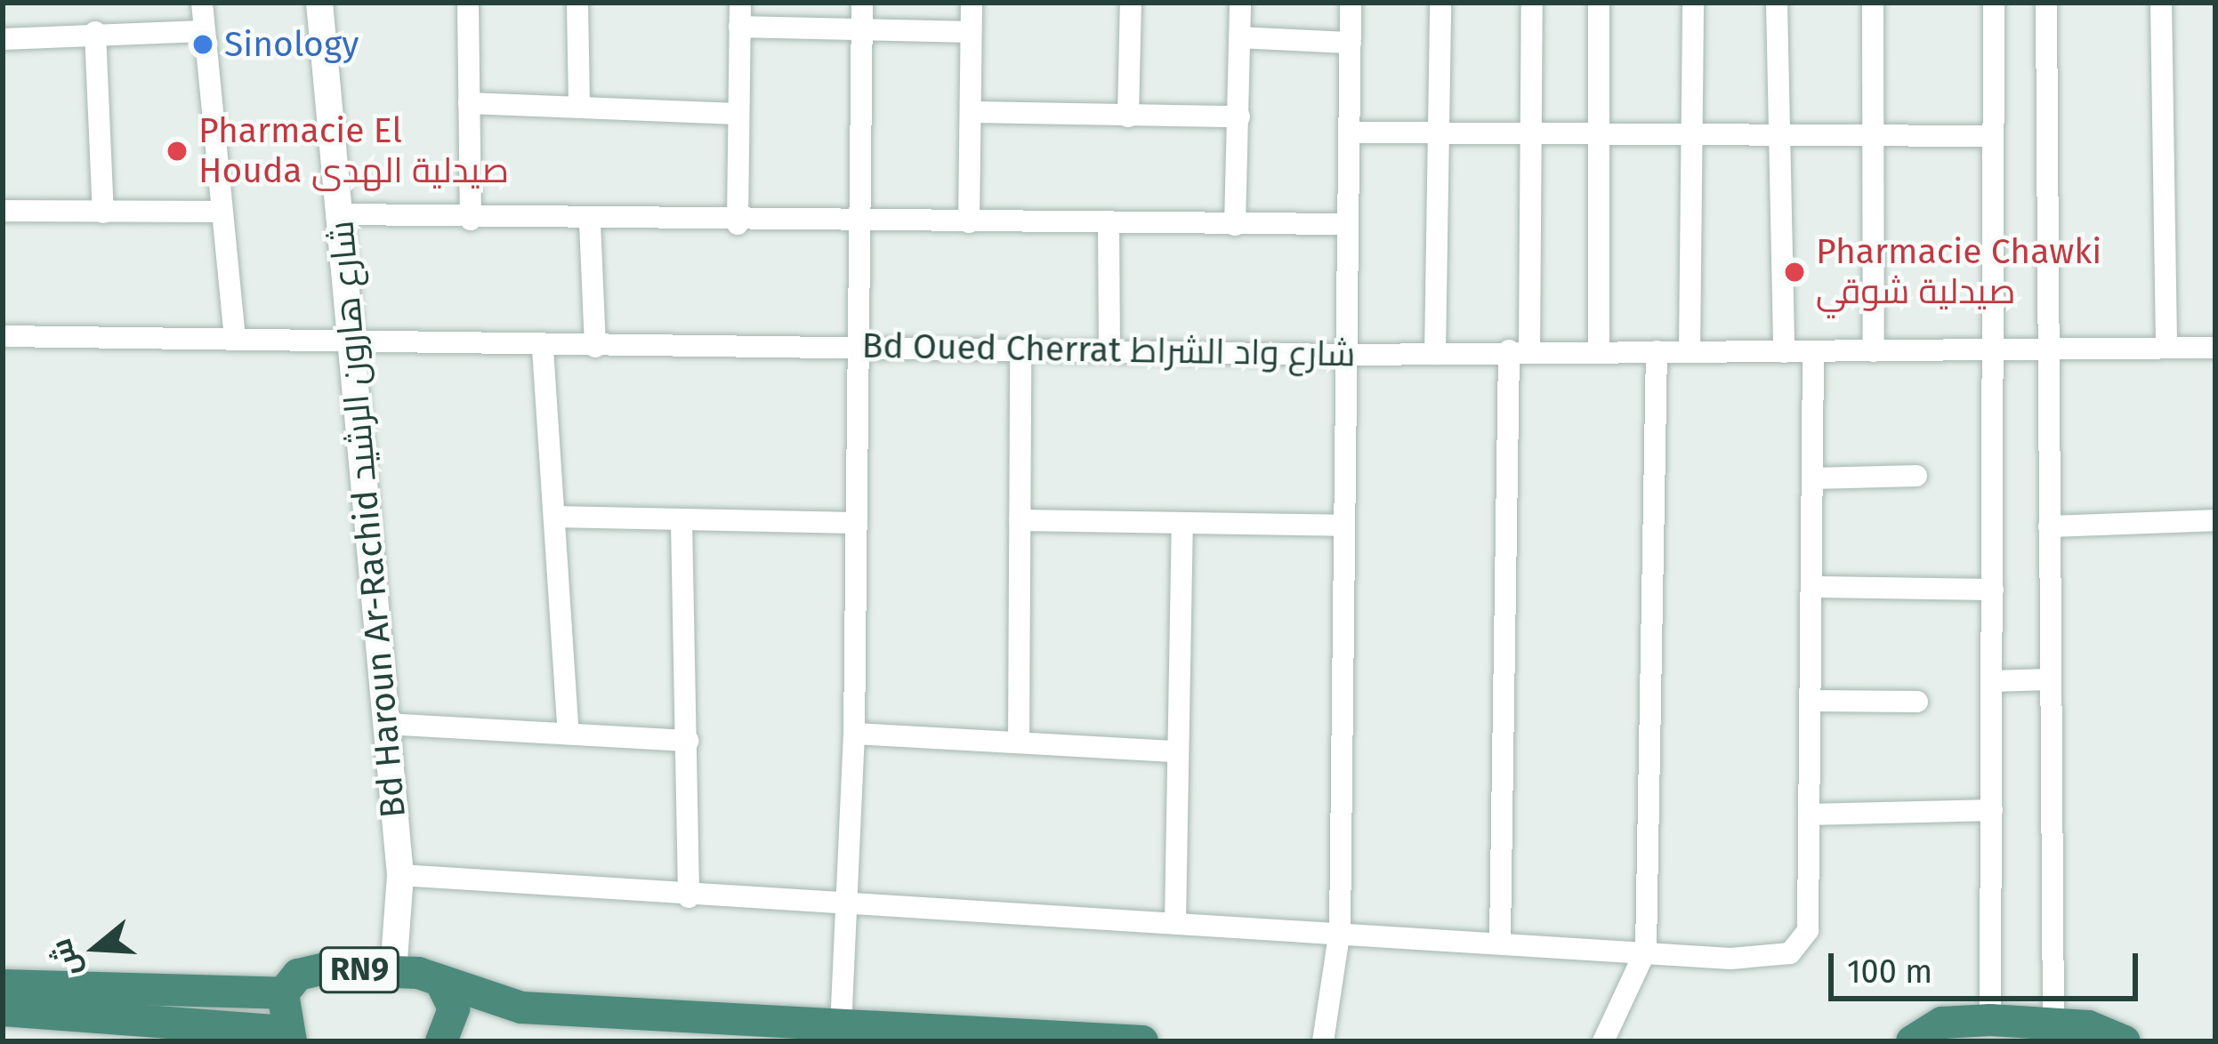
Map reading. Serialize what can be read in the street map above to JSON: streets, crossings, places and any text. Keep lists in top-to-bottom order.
{
  "streets": {
    "highway": ["RN9"],
    "street": ["Bd Oued Cherrat شارع واد الشراط", "Bd Haroun Ar-Rachid شارع هارون الرشيد"]
  },
  "crossings": [
    ["Bd Oued Cherrat شارع واد الشراط", "Bd Haroun Ar-Rachid شارع هارون الرشيد"],
    ["Bd Haroun Ar-Rachid شارع هارون الرشيد", "RN9"]
  ],
  "places": ["Sinology", "Pharmacie El Houda صيدلية الهدى", "Pharmacie Chawki صيدلية شوقي"],
  "scale_bar": "100 m",
  "north": "left"
}
